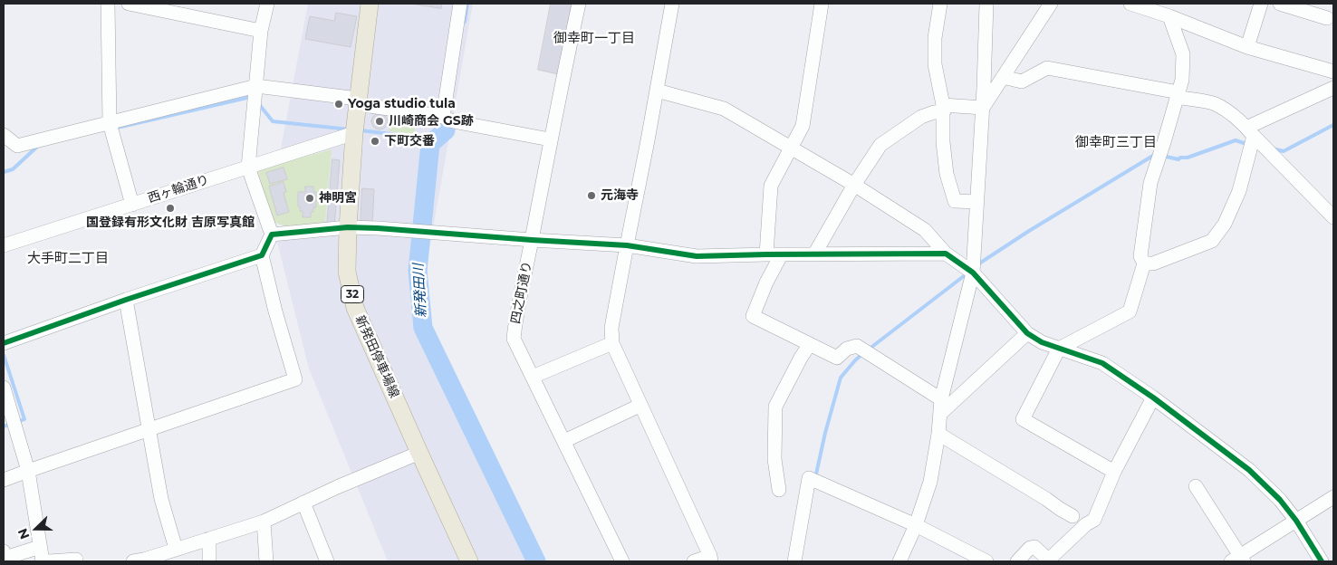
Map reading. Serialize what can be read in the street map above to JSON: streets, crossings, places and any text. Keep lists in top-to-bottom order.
{
  "streets": {
    "main road": ["32", "新発田停車場線"],
    "street": ["西ヶ輪通り", "四之町通り"]
  },
  "crossings": [
    ["西ヶ輪通り", "新発田停車場線"]
  ],
  "districts": ["御幸町一丁目", "御幸町三丁目", "大手町二丁目"],
  "water": ["新発田川"],
  "places": [
    "Yoga studio tula",
    "川崎商会 GS跡",
    "下町交番",
    "元海寺",
    "神明宮",
    "国登録有形文化財 吉原写真館"
  ],
  "north": "left"
}
